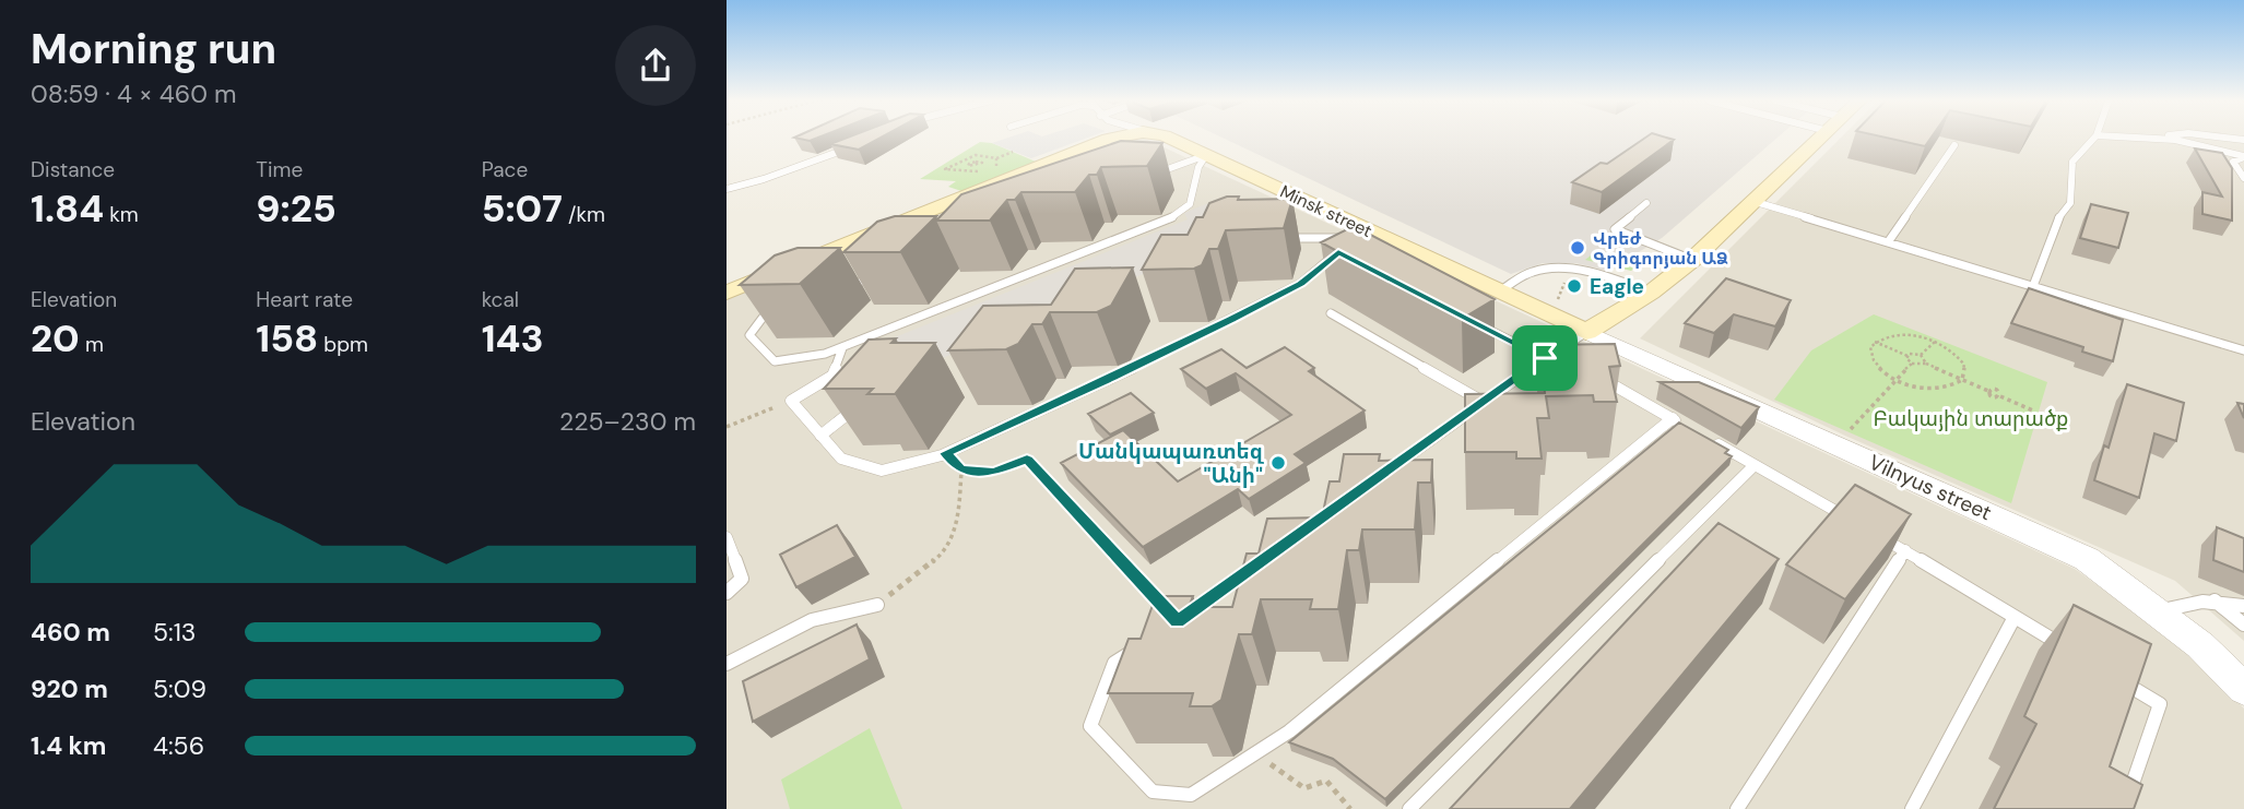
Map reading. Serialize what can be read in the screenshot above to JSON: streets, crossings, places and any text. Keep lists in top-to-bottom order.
{
  "streets": {
    "main road": ["Minsk street"],
    "street": ["Vilnyus street"]
  },
  "crossings": [
    ["Minsk street", "Vilnyus street"]
  ],
  "parks": ["Բակային տարածք"],
  "places": ["Վրեժ Գրիգորյան ԱՁ", "Eagle", "Մանկապառտեզ \"Անի\""],
  "page": {
    "heading": ["Morning run", "08:59 · 4 × 460 m"],
    "stats": [
      ["Distance", "1.84 km"],
      ["Time", "9:25"],
      ["Pace", "5:07 /km"],
      ["Elevation", "20 m"],
      ["Heart rate", "158 bpm"],
      ["kcal", "143"]
    ],
    "chart": ["Elevation", "225–230 m"],
    "list": [
      {
        "name": "460 m",
        "note": "5:13"
      },
      {
        "name": "920 m",
        "note": "5:09"
      },
      {
        "name": "1.4 km",
        "note": "4:56"
      }
    ]
  }
}
